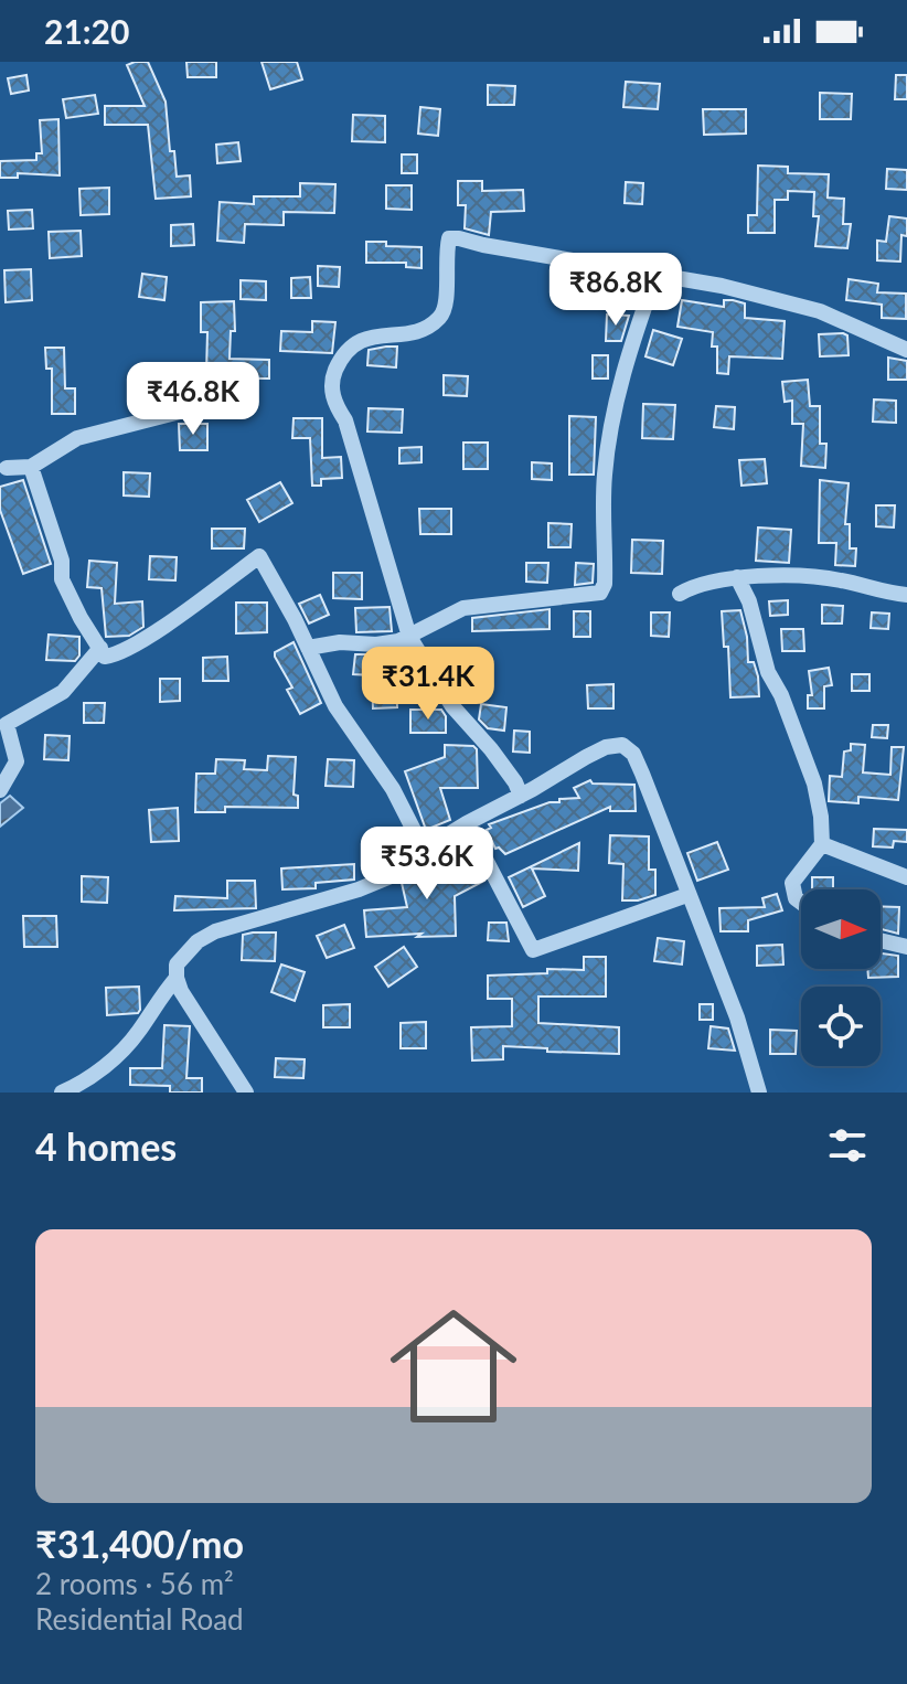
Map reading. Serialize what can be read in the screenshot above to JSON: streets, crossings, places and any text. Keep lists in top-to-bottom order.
{
  "north": "right",
  "page": {
    "status": "21:20",
    "price": [
      "₹86.8K",
      "₹46.8K",
      "₹31.4K",
      "₹53.6K"
    ],
    "heading": "4 homes",
    "list": [
      {
        "name": "₹31,400/mo",
        "note": "2 rooms · 56 m² · Residential Road"
      }
    ]
  }
}
